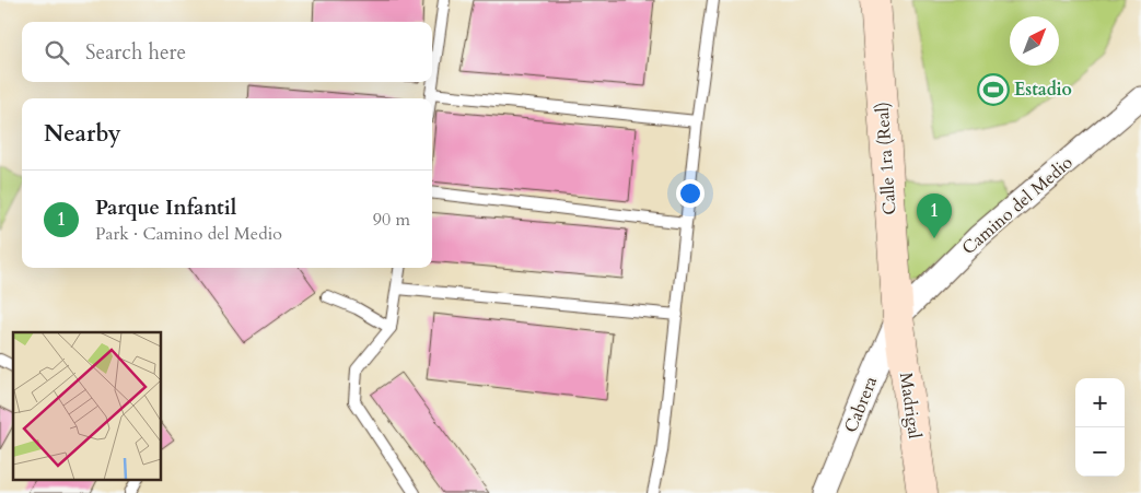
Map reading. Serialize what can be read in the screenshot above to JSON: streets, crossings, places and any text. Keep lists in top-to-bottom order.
{
  "streets": {
    "street": [
      "Calle 1ra (Real)",
      "Camino del Medio",
      "Cabrera",
      "Madrigal"
    ]
  },
  "crossings": [
    ["Calle 1ra (Real)", "Camino del Medio"],
    ["Calle 1ra (Real)", "Cabrera"],
    ["Calle 1ra (Real)", "Madrigal"],
    ["Camino del Medio", "Cabrera"],
    ["Camino del Medio", "Madrigal"],
    ["Cabrera", "Madrigal"]
  ],
  "places": {
    "sports": ["Estadio"]
  },
  "north": "top right",
  "page": {
    "search": "Search here",
    "heading": "Nearby",
    "list": [
      {
        "mark": "1",
        "name": "Parque Infantil",
        "note": "Park · Camino del Medio",
        "value": "90 m"
      }
    ],
    "pins": "1",
    "map_buttons": ["+", "−"]
  }
}
